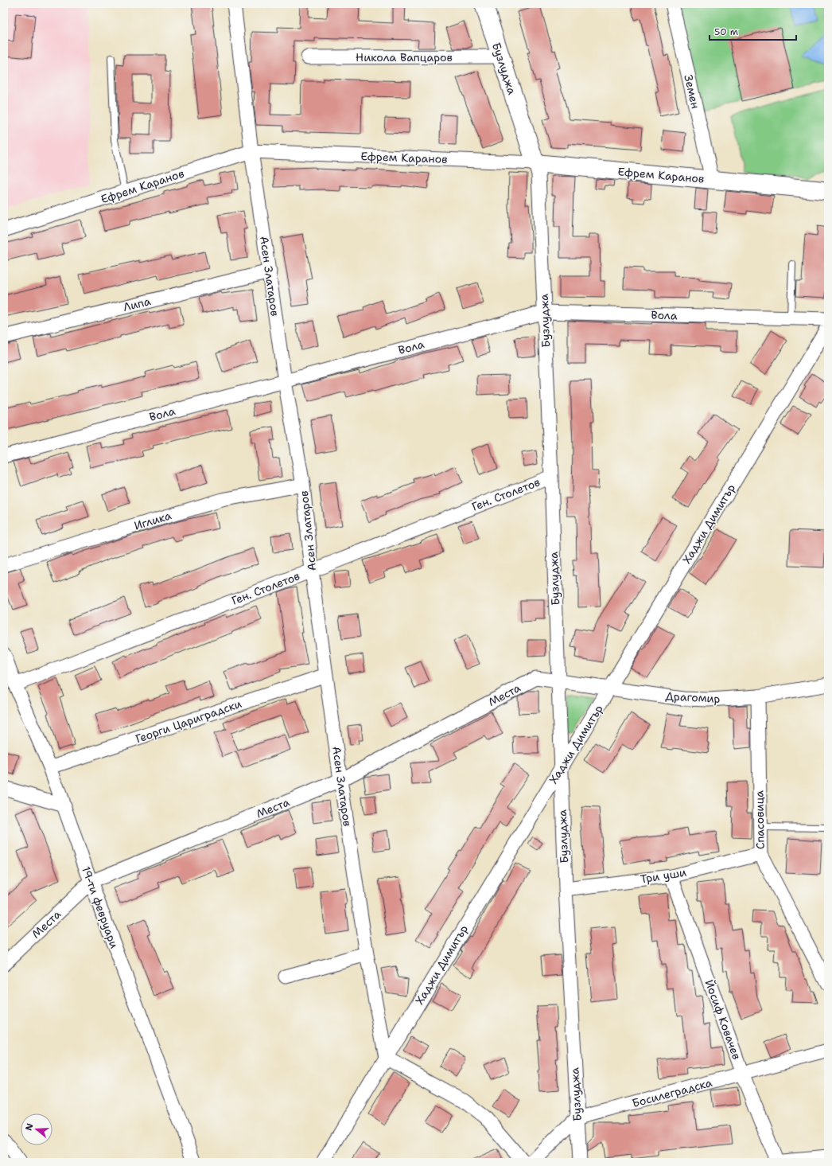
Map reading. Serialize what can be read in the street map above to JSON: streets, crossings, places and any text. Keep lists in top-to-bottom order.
{
  "streets": {
    "street": [
      "Никола Вапцаров",
      "Бузлуджа",
      "Земен",
      "Ефрем Каранов",
      "Асен Златаров",
      "Липа",
      "Вола",
      "Ген. Столетов",
      "Иглика",
      "Хаджи Димитър",
      "Места",
      "Драгомир",
      "Георги Цариградски",
      "Спасовица",
      "Три уши",
      "19-ти февруари",
      "Йосиф Ковачев",
      "Босилеградска"
    ]
  },
  "crossings": [
    ["Никола Вапцаров", "Бузлуджа"],
    ["Бузлуджа", "Ефрем Каранов"],
    ["Бузлуджа", "Вола"],
    ["Бузлуджа", "Ген. Столетов"],
    ["Бузлуджа", "Хаджи Димитър"],
    ["Бузлуджа", "Места"],
    ["Бузлуджа", "Драгомир"],
    ["Бузлуджа", "Три уши"],
    ["Бузлуджа", "Босилеградска"],
    ["Земен", "Ефрем Каранов"],
    ["Ефрем Каранов", "Асен Златаров"],
    ["Асен Златаров", "Липа"],
    ["Асен Златаров", "Вола"],
    ["Асен Златаров", "Ген. Столетов"],
    ["Асен Златаров", "Иглика"],
    ["Асен Златаров", "Хаджи Димитър"],
    ["Асен Златаров", "Места"],
    ["Асен Златаров", "Георги Цариградски"],
    ["Ген. Столетов", "19-ти февруари"],
    ["Хаджи Димитър", "Драгомир"],
    ["Места", "Драгомир"],
    ["Места", "19-ти февруари"],
    ["Драгомир", "Спасовица"],
    ["Георги Цариградски", "19-ти февруари"],
    ["Спасовица", "Три уши"],
    ["Три уши", "Йосиф Ковачев"],
    ["Йосиф Ковачев", "Босилеградска"]
  ],
  "scale_bar": "50 m",
  "north": "left"
}
